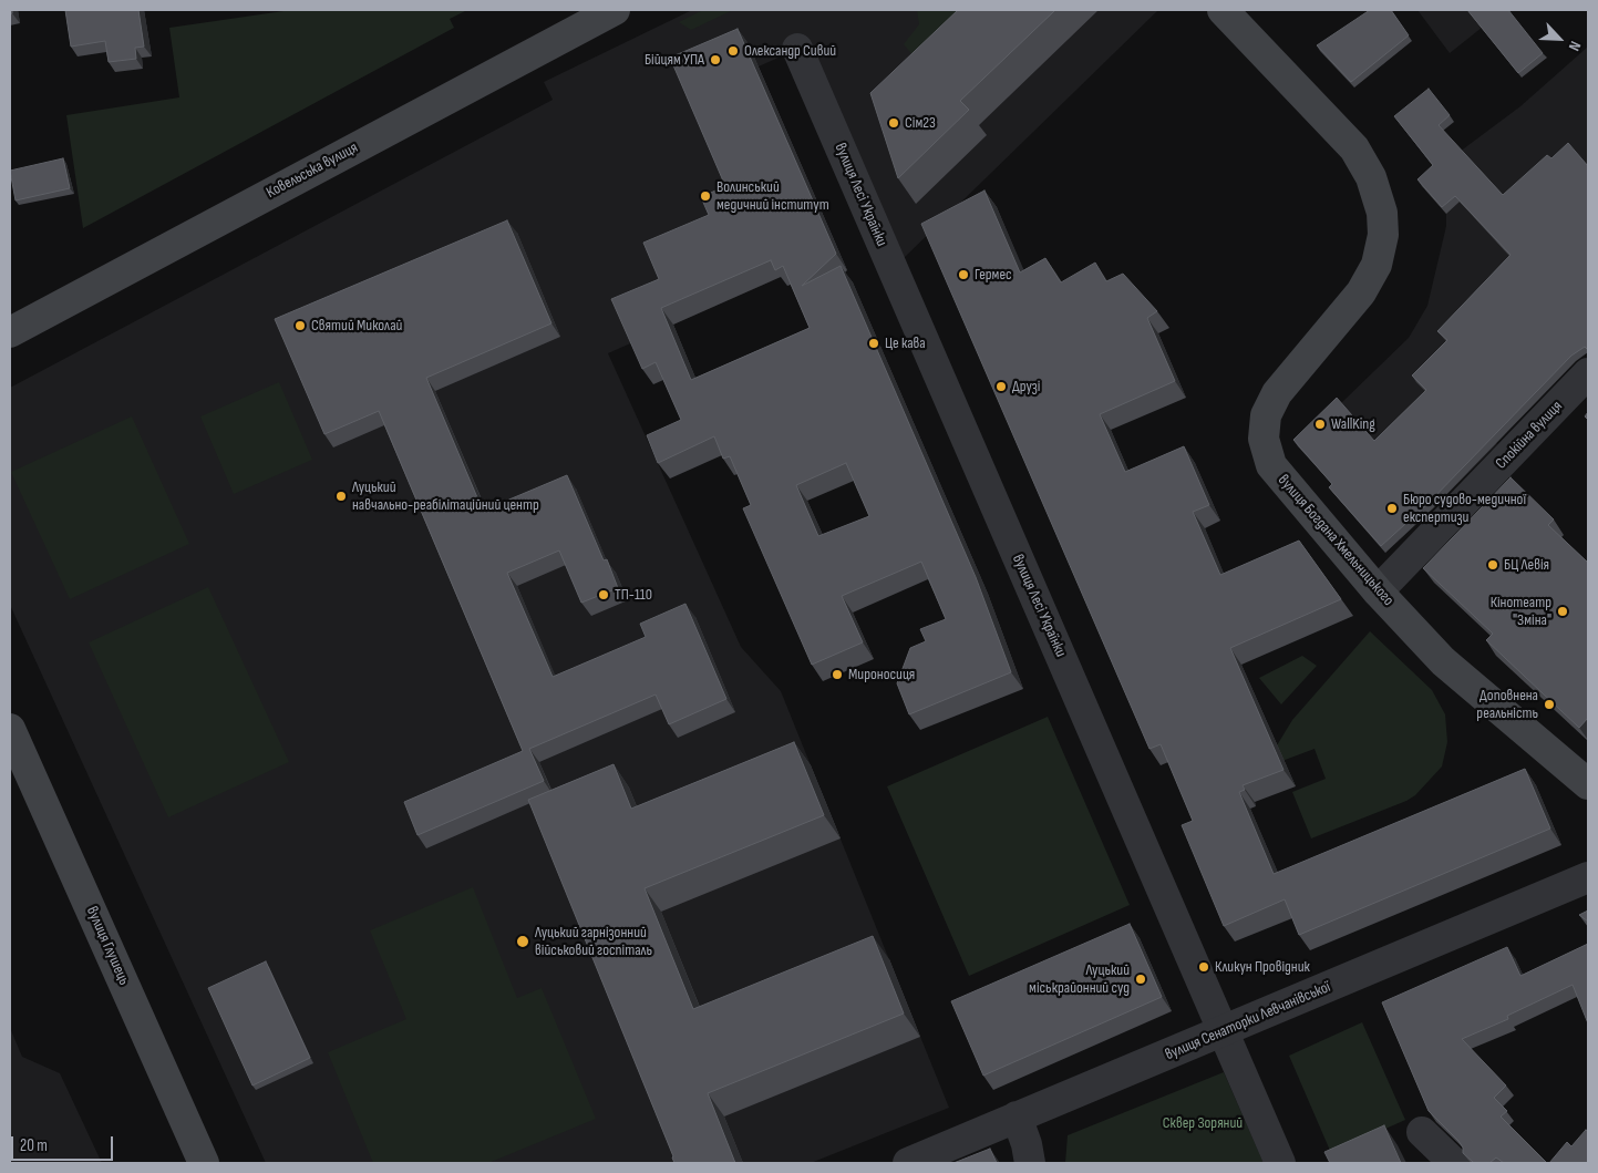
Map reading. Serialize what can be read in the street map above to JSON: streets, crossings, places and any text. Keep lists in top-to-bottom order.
{
  "streets": {
    "main road": ["Ковельська вулиця", "вулиця Богдана Хмельницького", "вулиця Глушець"],
    "street": ["вулиця Лесі Українки", "Спокійна вулиця", "вулиця Сенаторки Левчанівської"]
  },
  "crossings": [
    ["вулиця Лесі Українки", "вулиця Сенаторки Левчанівської"],
    ["Спокійна вулиця", "вулиця Богдана Хмельницького"]
  ],
  "parks": ["Сквер Зоряний"],
  "places": [
    "Олександр Сивий",
    "Бійцям УПА",
    "Сім23",
    "Волинський медичний інститут",
    "Гермес",
    "Святий Миколай",
    "Це кава",
    "Друзі",
    "WallKing",
    "Луцький навчально-реабілітаційний центр",
    "Бюро судово-медичної експертизи",
    "БЦ Левія",
    "ТП-110",
    "Кінотеатр \"Зміна\"",
    "Мироносиця",
    "Доповнена реальність",
    "Луцький гарнізонний військовий госпіталь",
    "Кликун Провідник",
    "Луцький міськрайонний суд"
  ],
  "scale_bar": "20 m",
  "north": "bottom right"
}
